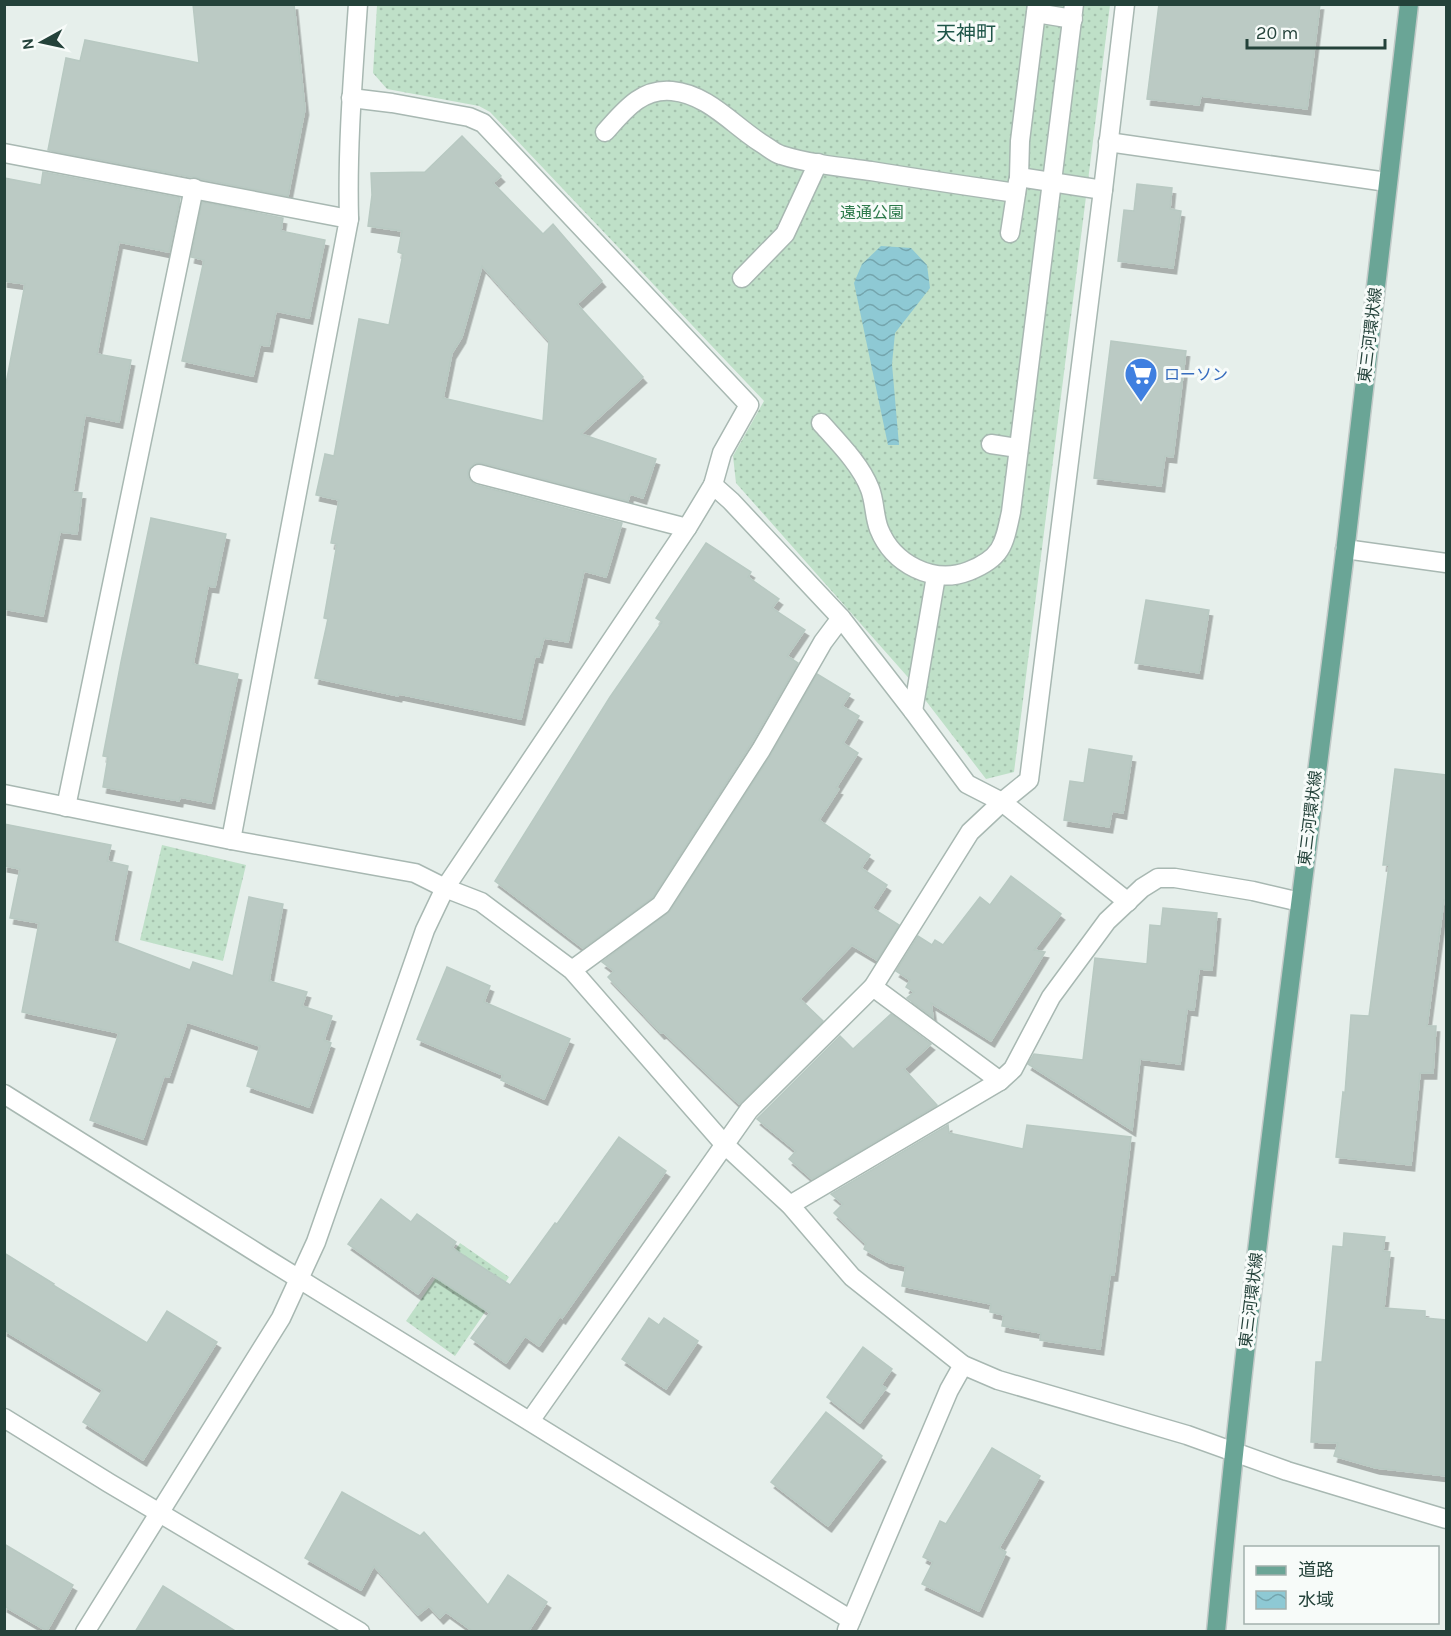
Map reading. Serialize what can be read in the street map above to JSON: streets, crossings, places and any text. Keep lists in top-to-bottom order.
{
  "streets": {
    "main road": ["東三河環状線"]
  },
  "districts": ["天神町"],
  "parks": ["遠通公園"],
  "places": {
    "supermarket": ["ローソン"]
  },
  "legend": ["道路", "水域"],
  "scale_bar": "20 m",
  "north": "left"
}
